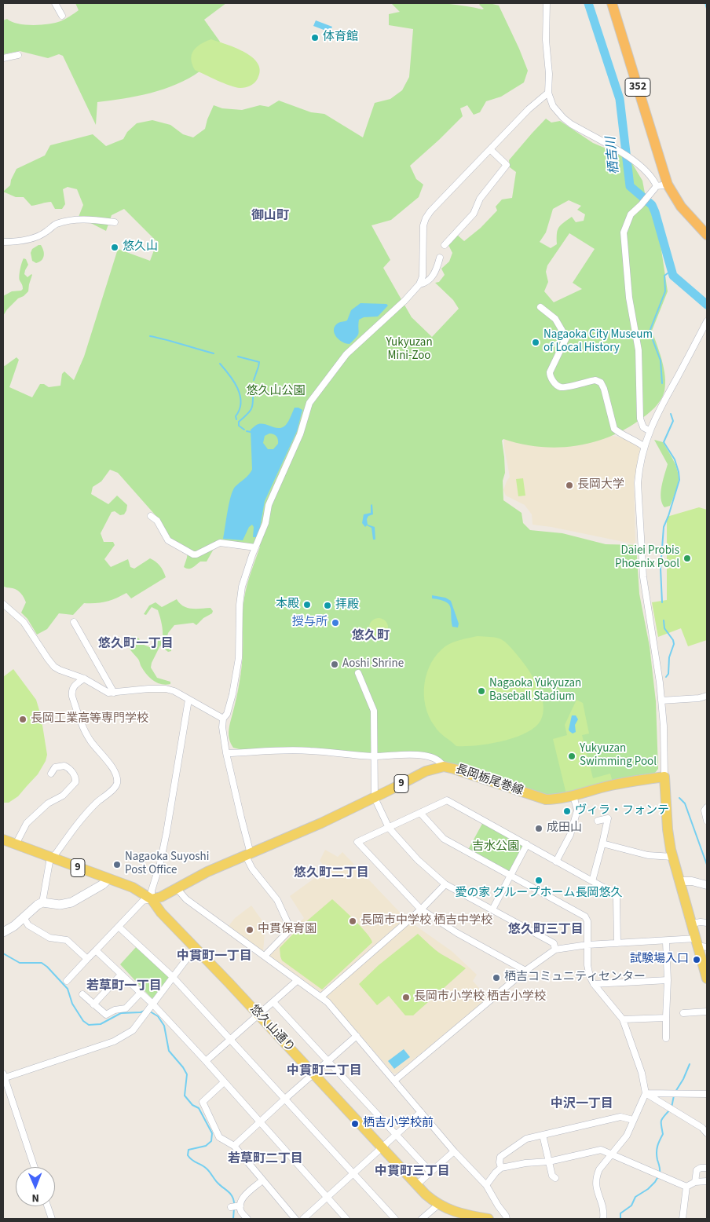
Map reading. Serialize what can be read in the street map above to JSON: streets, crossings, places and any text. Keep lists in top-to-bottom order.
{
  "streets": {
    "highway": ["352"],
    "main road": ["長岡栃尾巻線", "9", "悠久山通り"]
  },
  "crossings": [
    ["長岡栃尾巻線", "9"],
    ["長岡栃尾巻線", "悠久山通り"],
    ["9", "悠久山通り"]
  ],
  "districts": [
    "御山町",
    "悠久町",
    "悠久町一丁目",
    "悠久町二丁目",
    "悠久町三丁目",
    "中貫町一丁目",
    "若草町一丁目",
    "中貫町二丁目",
    "中沢一丁目",
    "若草町二丁目",
    "中貫町三丁目"
  ],
  "water": ["栖吉川"],
  "parks": ["Yukyuzan Mini-Zoo", "悠久山公園", "吉水公園"],
  "places": [
    "体育館",
    "悠久山",
    "Nagaoka City Museum of Local History",
    "長岡大学",
    "Daiei Probis Phoenix Pool",
    "本殿",
    "拝殿",
    "授与所",
    "Aoshi Shrine",
    "Nagaoka Yukyuzan Baseball Stadium",
    "長岡工業高等専門学校",
    "Yukyuzan Swimming Pool",
    "ヴィラ・フォンテ",
    "成田山",
    "Nagaoka Suyoshi Post Office",
    "愛の家 グループホーム長岡悠久",
    "長岡市中学校 栖吉中学校",
    "中貫保育園",
    "試験場入口",
    "栖吉コミュニティセンター",
    "長岡市小学校 栖吉小学校",
    "栖吉小学校前"
  ],
  "north": "bottom"
}
